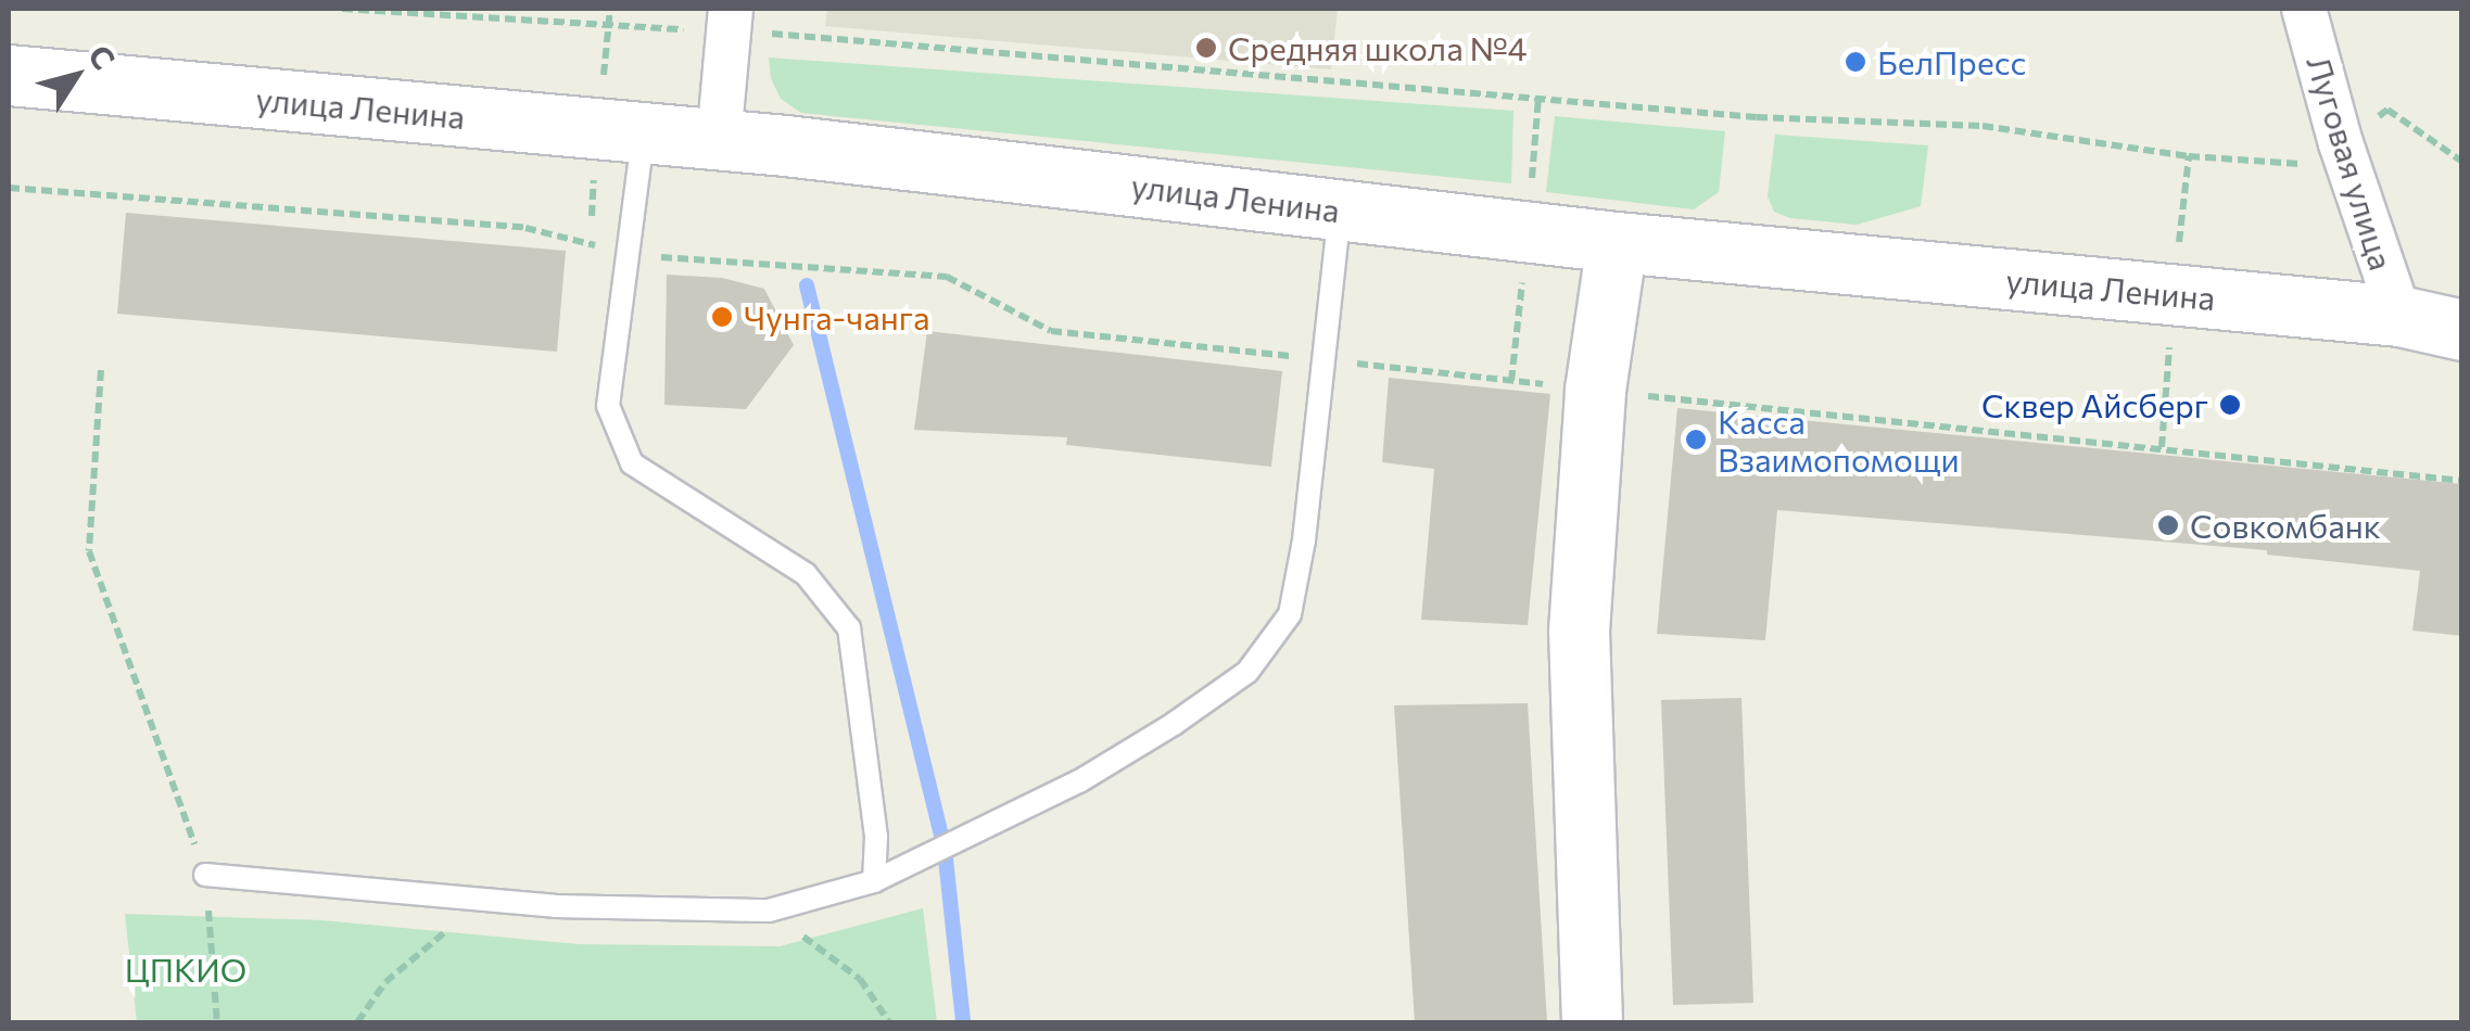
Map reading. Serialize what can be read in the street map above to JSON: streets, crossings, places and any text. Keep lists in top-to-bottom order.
{
  "streets": {
    "street": ["улица Ленина", "Луговая улица"]
  },
  "crossings": [
    ["улица Ленина", "Луговая улица"]
  ],
  "parks": ["ЦПКИО"],
  "places": [
    "Средняя школа №4",
    "БелПресс",
    "Чунга-чанга",
    "Сквер Айсберг",
    "Касса Взаимопомощи",
    "Совкомбанк"
  ],
  "north": "top right"
}
